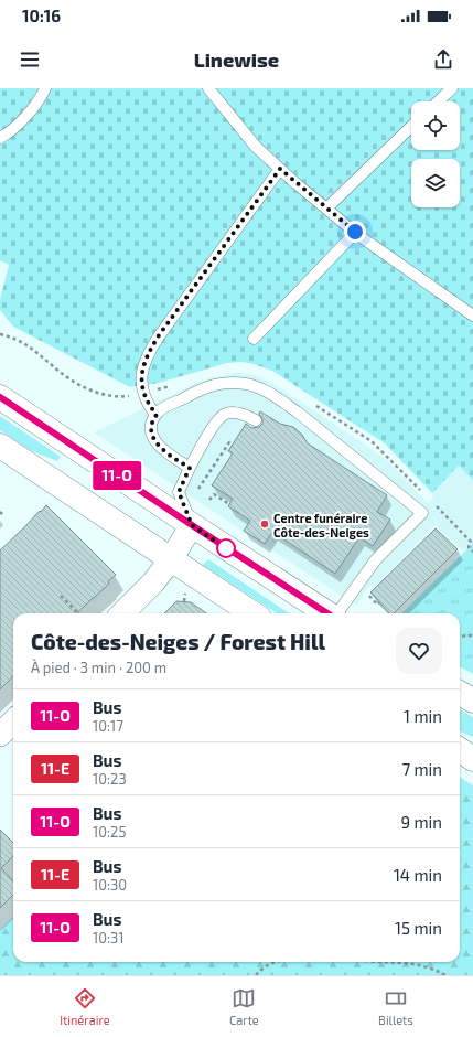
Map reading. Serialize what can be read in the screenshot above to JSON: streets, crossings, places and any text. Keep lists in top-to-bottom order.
{
  "places": ["Centre funéraire Côte-des-Neiges"],
  "lines": ["bus line 11-O"],
  "page": {
    "status": "10:16",
    "header": "Linewise",
    "on_map": "11-O",
    "heading": ["Côte-des-Neiges / Forest Hill", "À pied · 3 min · 200 m"],
    "list": [
      {
        "mark": "11-O",
        "name": "Bus",
        "note": "10:17",
        "value": "1 min"
      },
      {
        "mark": "11-E",
        "name": "Bus",
        "note": "10:23",
        "value": "7 min"
      },
      {
        "mark": "11-O",
        "name": "Bus",
        "note": "10:25",
        "value": "9 min"
      },
      {
        "mark": "11-E",
        "name": "Bus",
        "note": "10:30",
        "value": "14 min"
      },
      {
        "mark": "11-O",
        "name": "Bus",
        "note": "10:31",
        "value": "15 min"
      }
    ],
    "tabs": ["Itinéraire", "Carte", "Billets"]
  }
}
